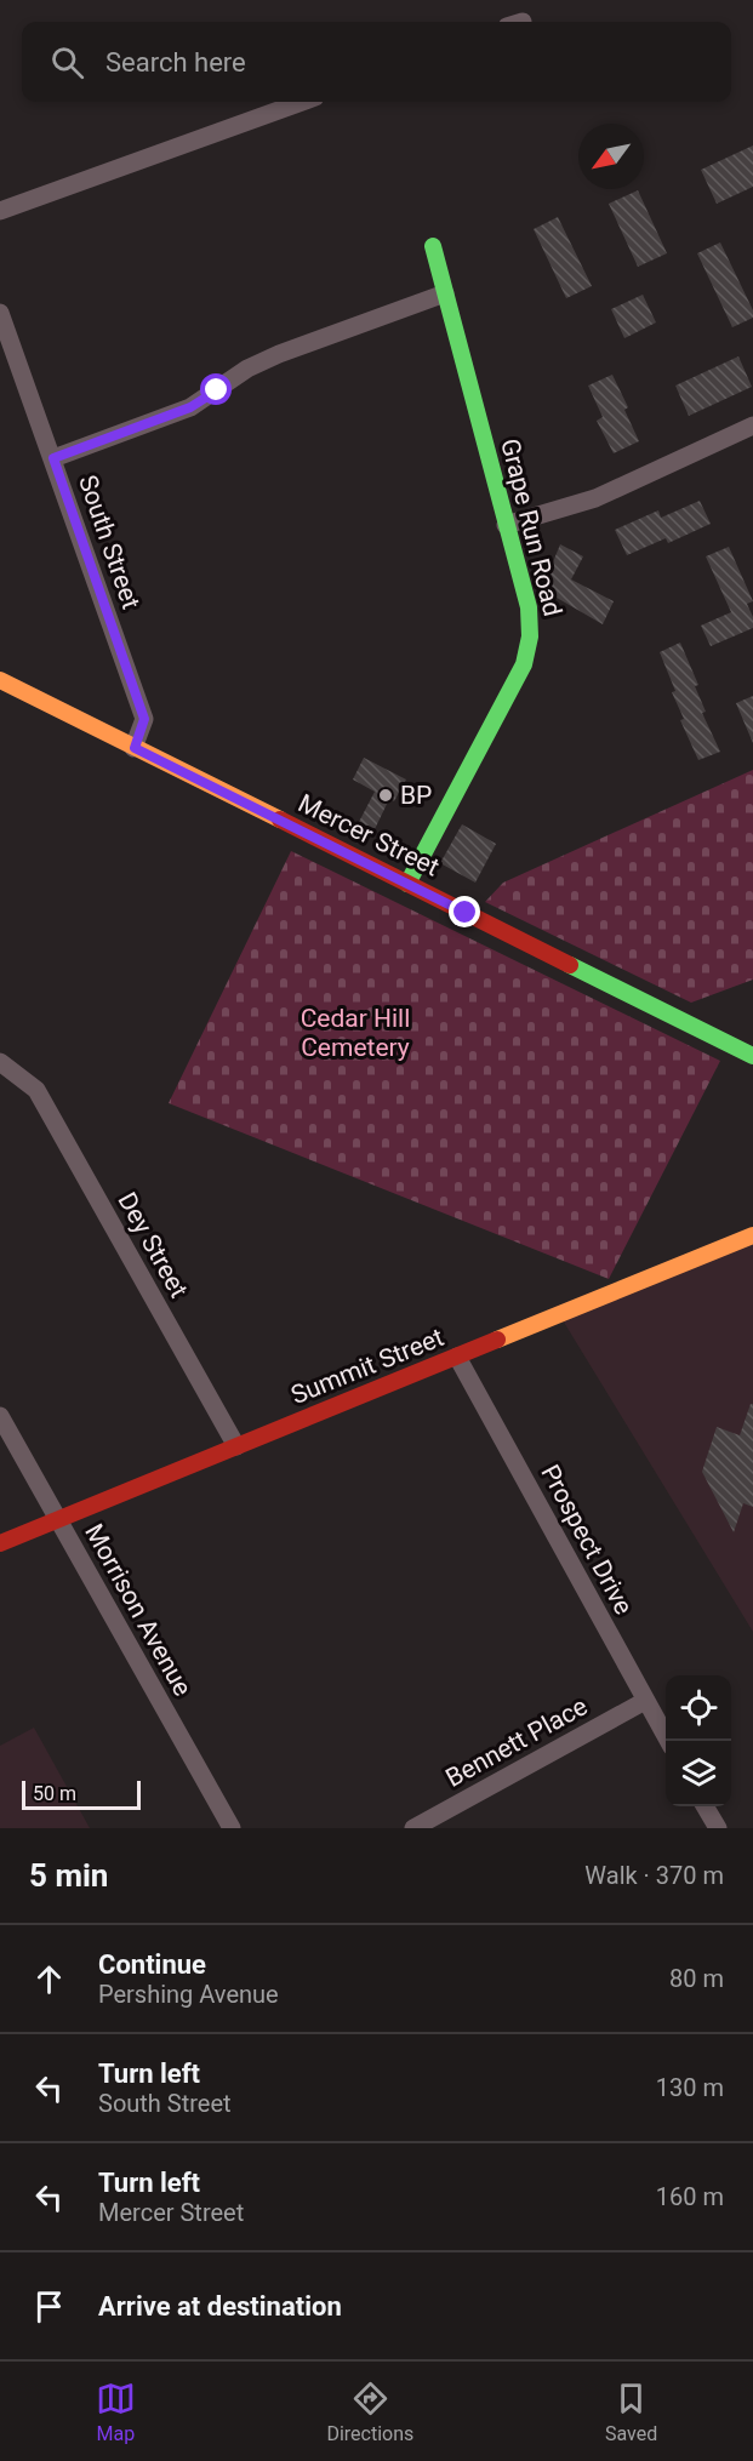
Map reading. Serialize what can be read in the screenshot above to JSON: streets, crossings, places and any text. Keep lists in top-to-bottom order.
{
  "streets": {
    "street": [
      "Grape Run Road",
      "South Street",
      "Mercer Street",
      "Dey Street",
      "Summit Street",
      "Prospect Drive",
      "Morrison Avenue",
      "Bennett Place"
    ]
  },
  "crossings": [
    ["Grape Run Road", "Mercer Street"],
    ["South Street", "Mercer Street"],
    ["Dey Street", "Summit Street"],
    ["Summit Street", "Prospect Drive"],
    ["Summit Street", "Morrison Avenue"],
    ["Prospect Drive", "Bennett Place"]
  ],
  "parks": ["Cedar Hill Cemetery"],
  "places": ["BP"],
  "scale_bar": "50 m",
  "north": "bottom left",
  "page": {
    "search": "Search here",
    "scale": "50 m",
    "heading": ["5 min", "Walk · 370 m"],
    "list": [
      ["Continue", "Pershing Avenue", "80 m"],
      ["Turn left", "South Street", "130 m"],
      ["Turn left", "Mercer Street", "160 m"],
      "Arrive at destination"
    ],
    "nav": ["Map", "Directions", "Saved"]
  }
}
